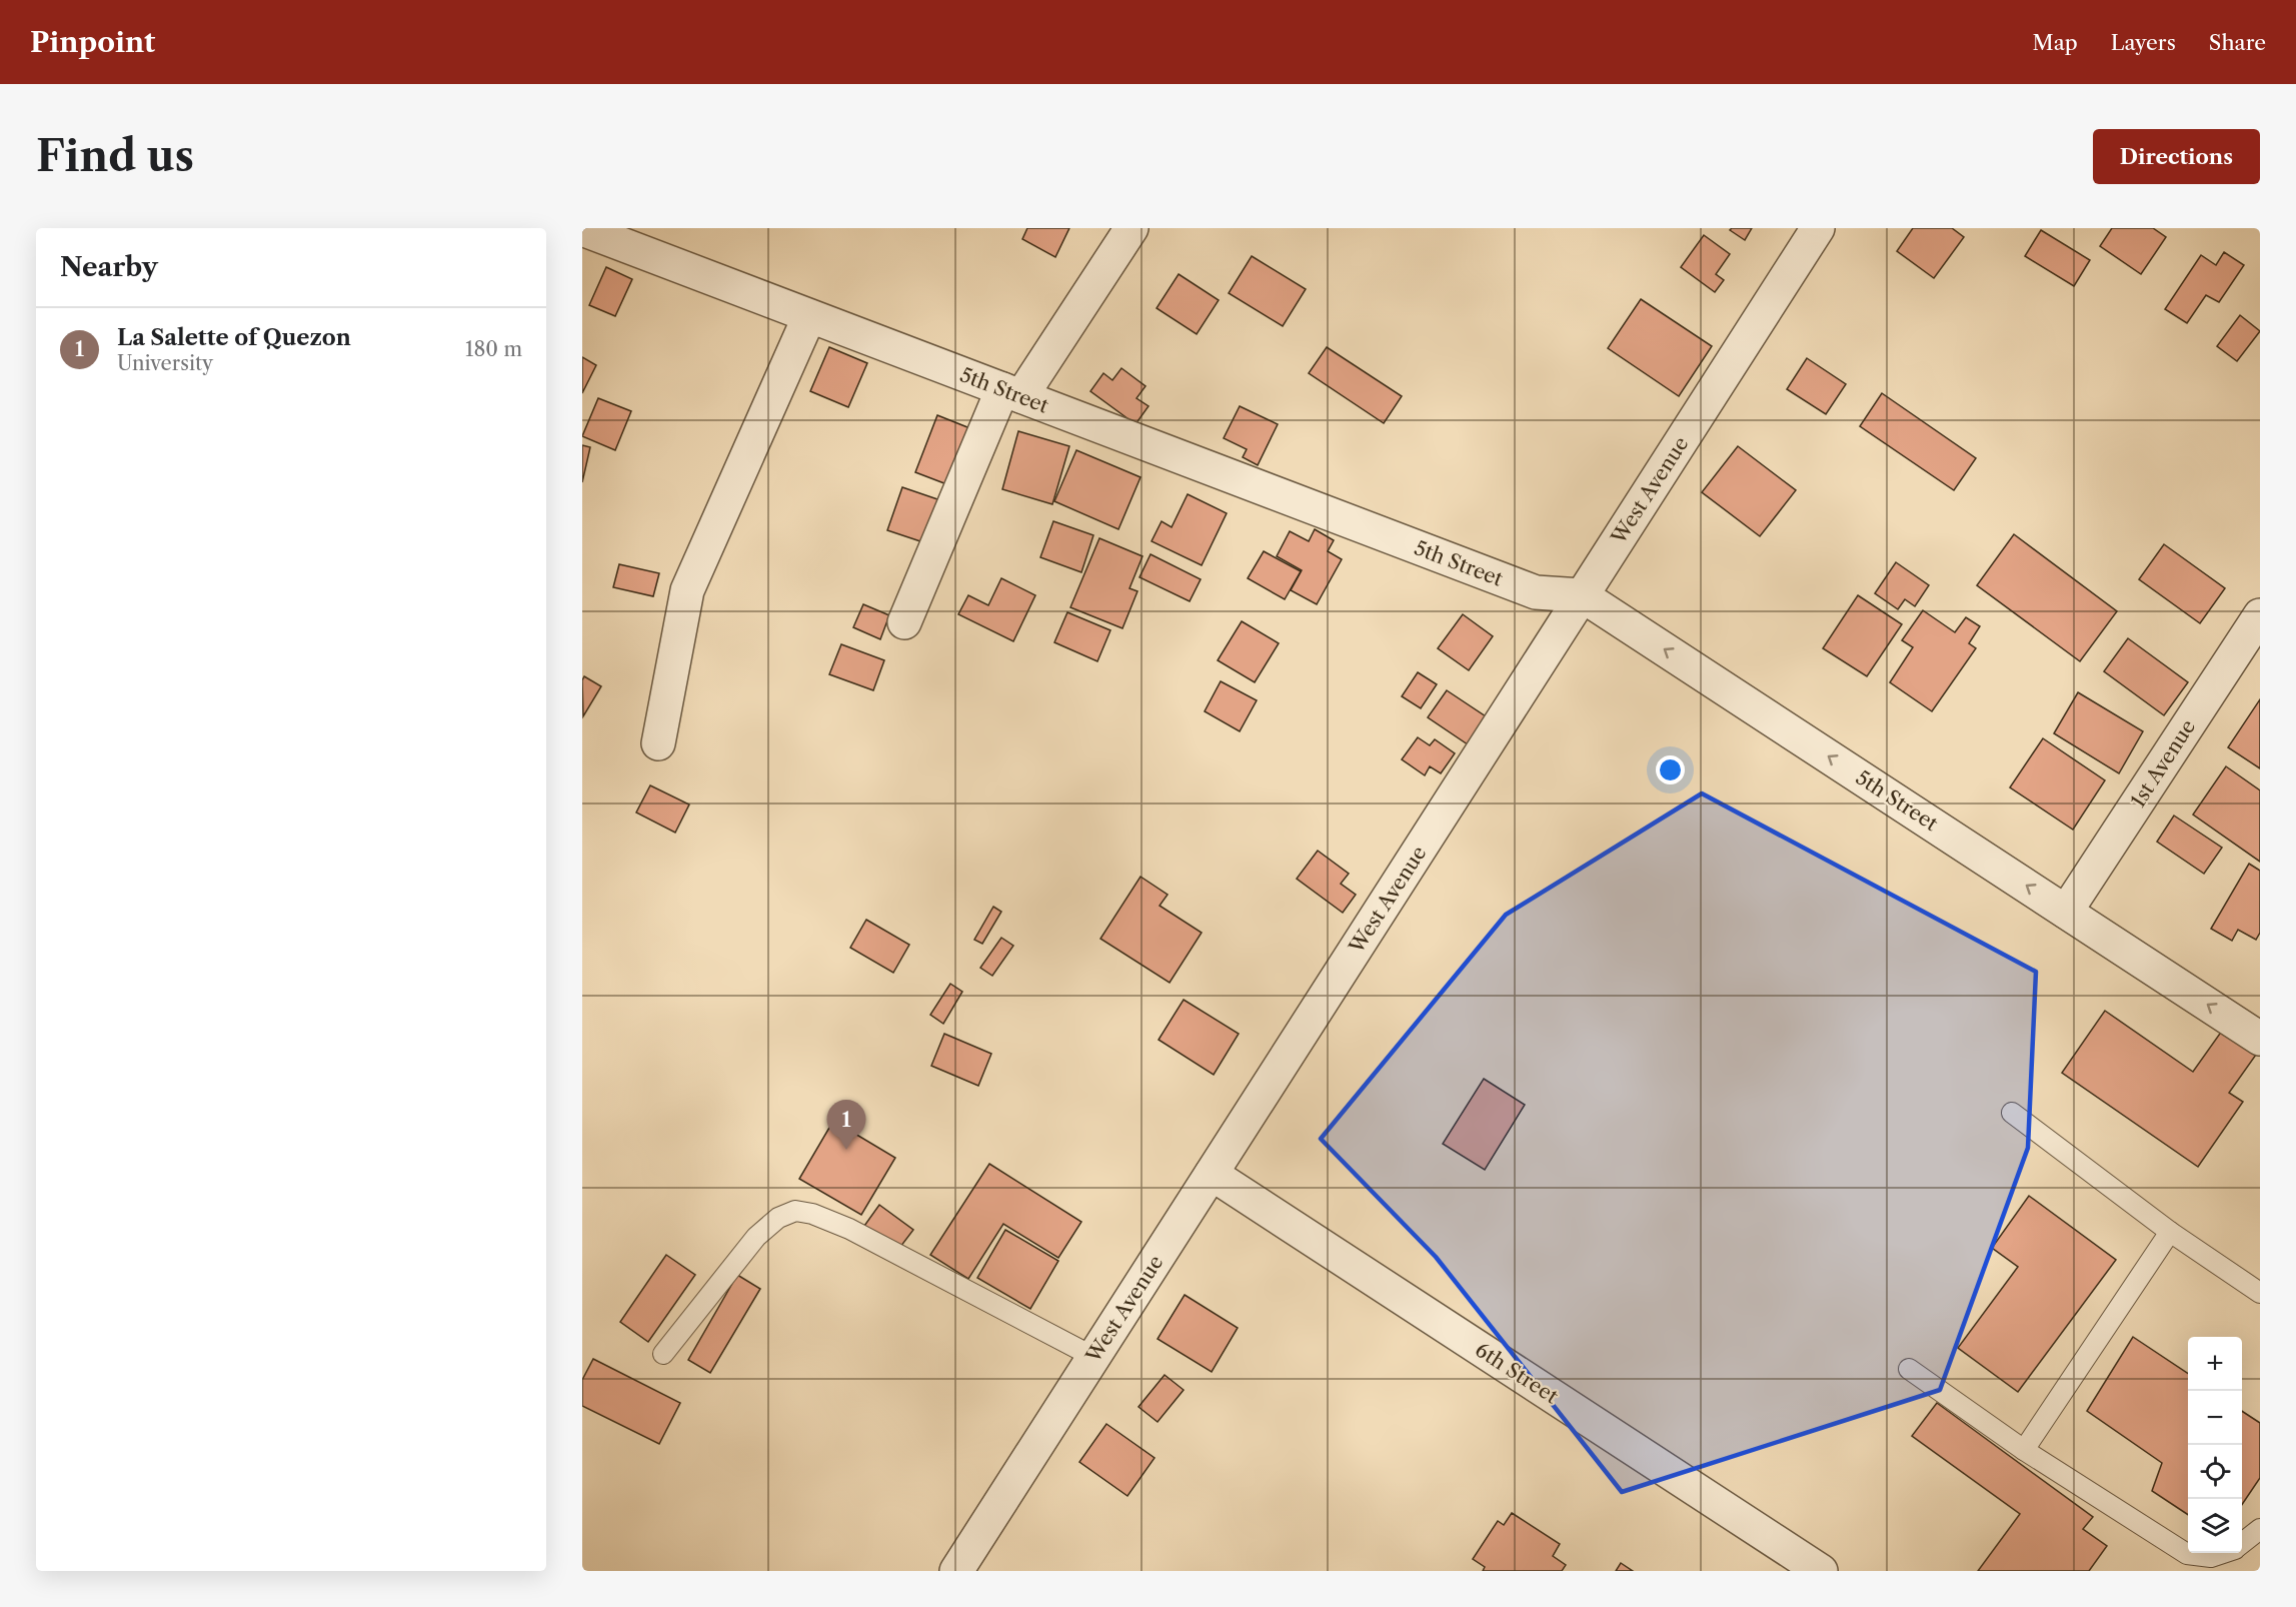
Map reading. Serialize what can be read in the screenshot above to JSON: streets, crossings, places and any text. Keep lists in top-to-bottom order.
{
  "streets": {
    "street": [
      "5th Street",
      "West Avenue",
      "1st Avenue",
      "6th Street"
    ]
  },
  "crossings": [
    ["5th Street", "West Avenue"],
    ["5th Street", "1st Avenue"],
    ["West Avenue", "6th Street"]
  ],
  "one_way": ["5th Street"],
  "page": {
    "header": "Pinpoint",
    "nav": ["Map", "Layers", "Share"],
    "buttons": "Directions",
    "title": "Find us",
    "heading": "Nearby",
    "list": [
      {
        "mark": "1",
        "name": "La Salette of Quezon",
        "note": "University",
        "value": "180 m"
      }
    ],
    "pins": "1",
    "map_buttons": ["+", "−"]
  }
}
